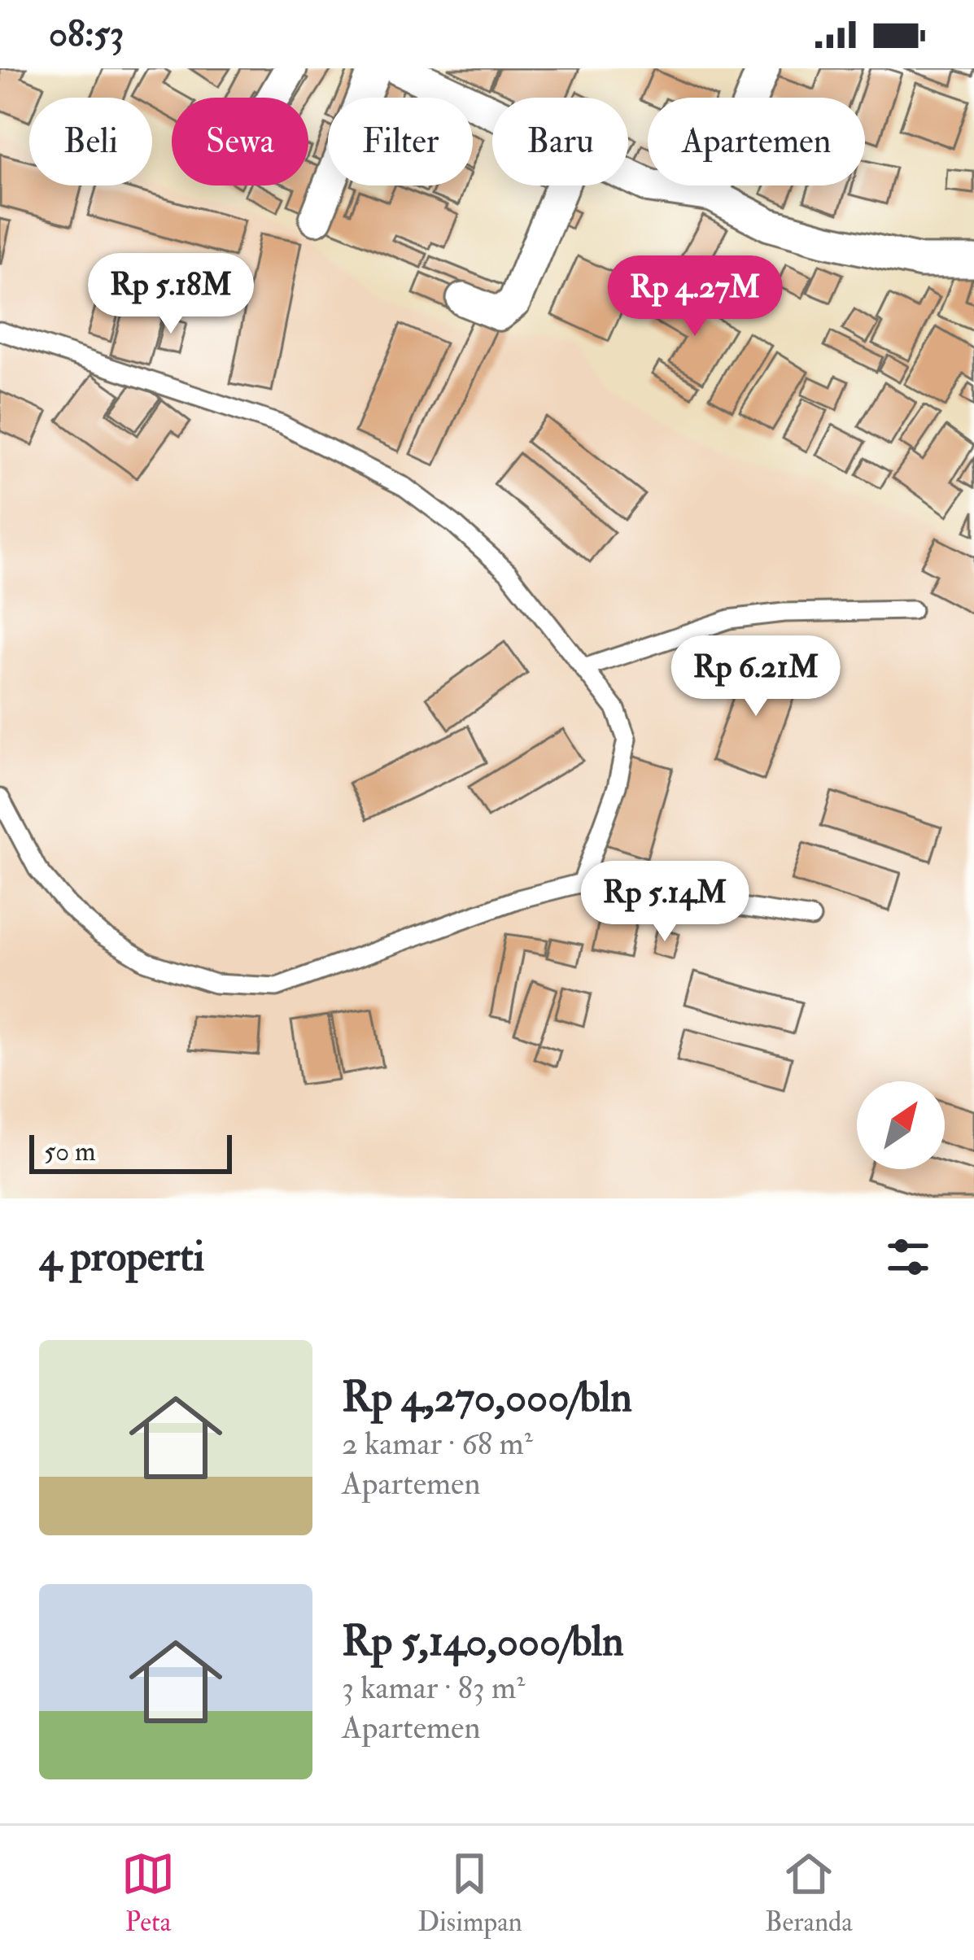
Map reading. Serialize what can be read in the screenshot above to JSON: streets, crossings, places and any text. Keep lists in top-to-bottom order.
{
  "scale_bar": "50 m",
  "north": "top right",
  "page": {
    "status": "08:53",
    "chip": [
      "Beli",
      "Sewa",
      "Filter",
      "Baru",
      "Apartemen"
    ],
    "price": [
      "Rp 5.18M",
      "Rp 4.27M",
      "Rp 6.21M",
      "Rp 5.14M"
    ],
    "scale": "50 m",
    "heading": "4 properti",
    "list": [
      {
        "name": "Rp 4,270,000/bln",
        "note": "2 kamar · 68 m² · Apartemen"
      },
      {
        "name": "Rp 5,140,000/bln",
        "note": "3 kamar · 83 m² · Apartemen"
      }
    ],
    "tabs": ["Peta", "Disimpan", "Beranda"]
  }
}
